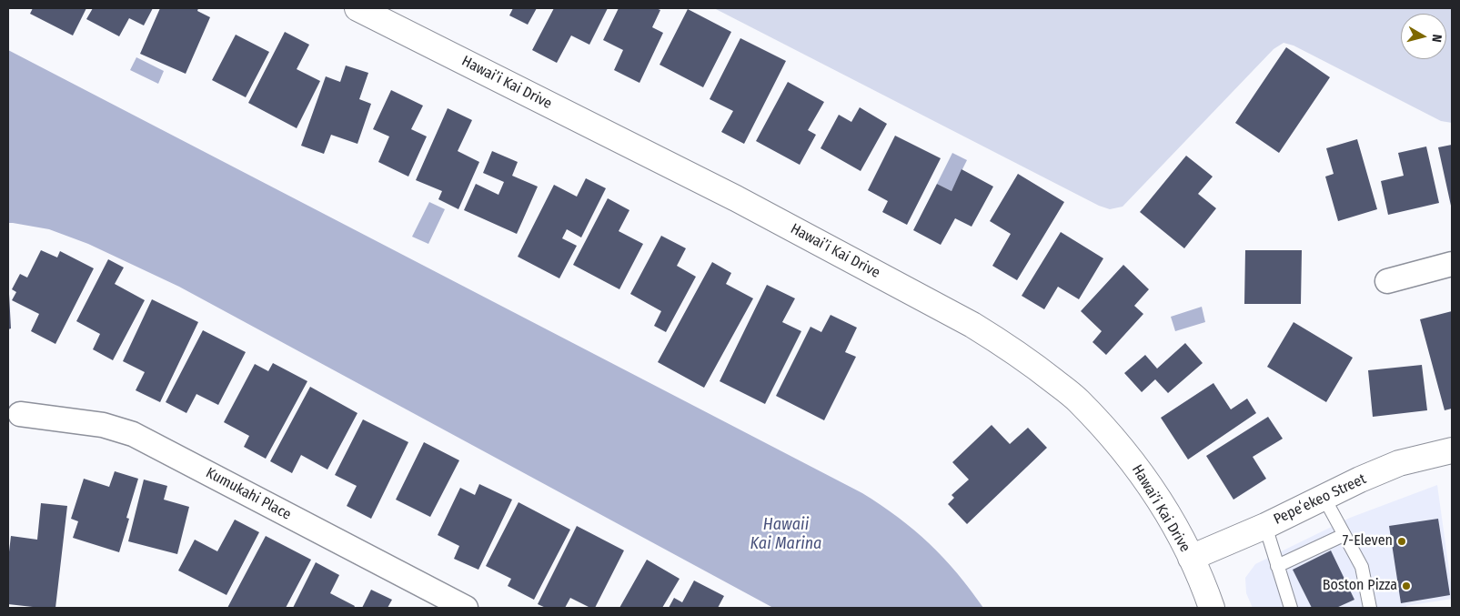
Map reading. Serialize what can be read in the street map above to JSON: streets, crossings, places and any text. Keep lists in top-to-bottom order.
{
  "streets": {
    "main road": ["Hawai’i Kai Drive", "Pepeʻekeo Street"],
    "street": ["Kumukahi Place"]
  },
  "crossings": [
    ["Hawai’i Kai Drive", "Pepeʻekeo Street"]
  ],
  "water": ["Hawaii Kai Marina"],
  "places": ["7-Eleven", "Boston Pizza"],
  "north": "right"
}
